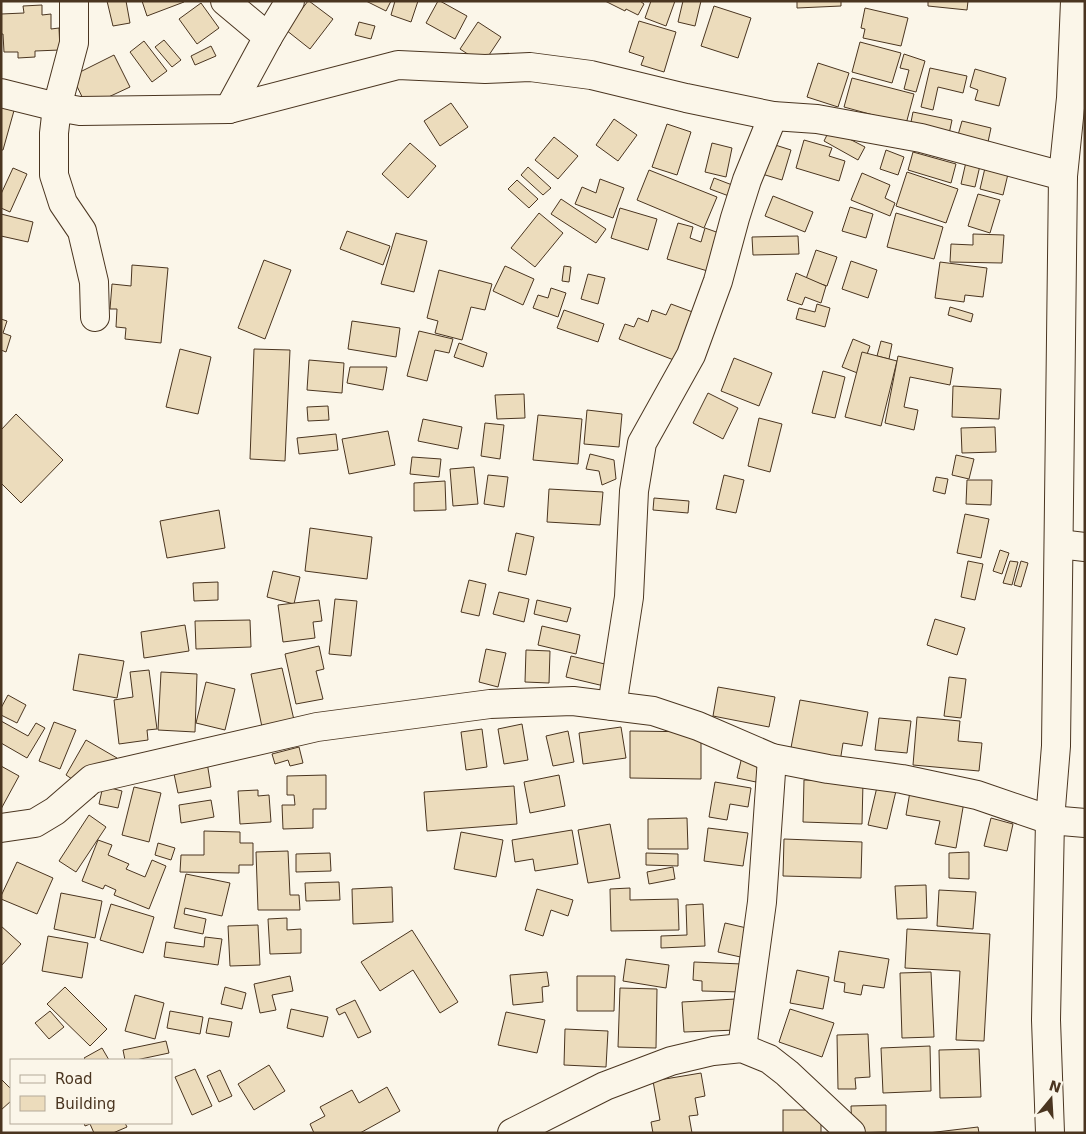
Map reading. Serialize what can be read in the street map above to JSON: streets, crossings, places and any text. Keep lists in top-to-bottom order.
{
  "legend": ["Road", "Building"],
  "north": "top"
}
